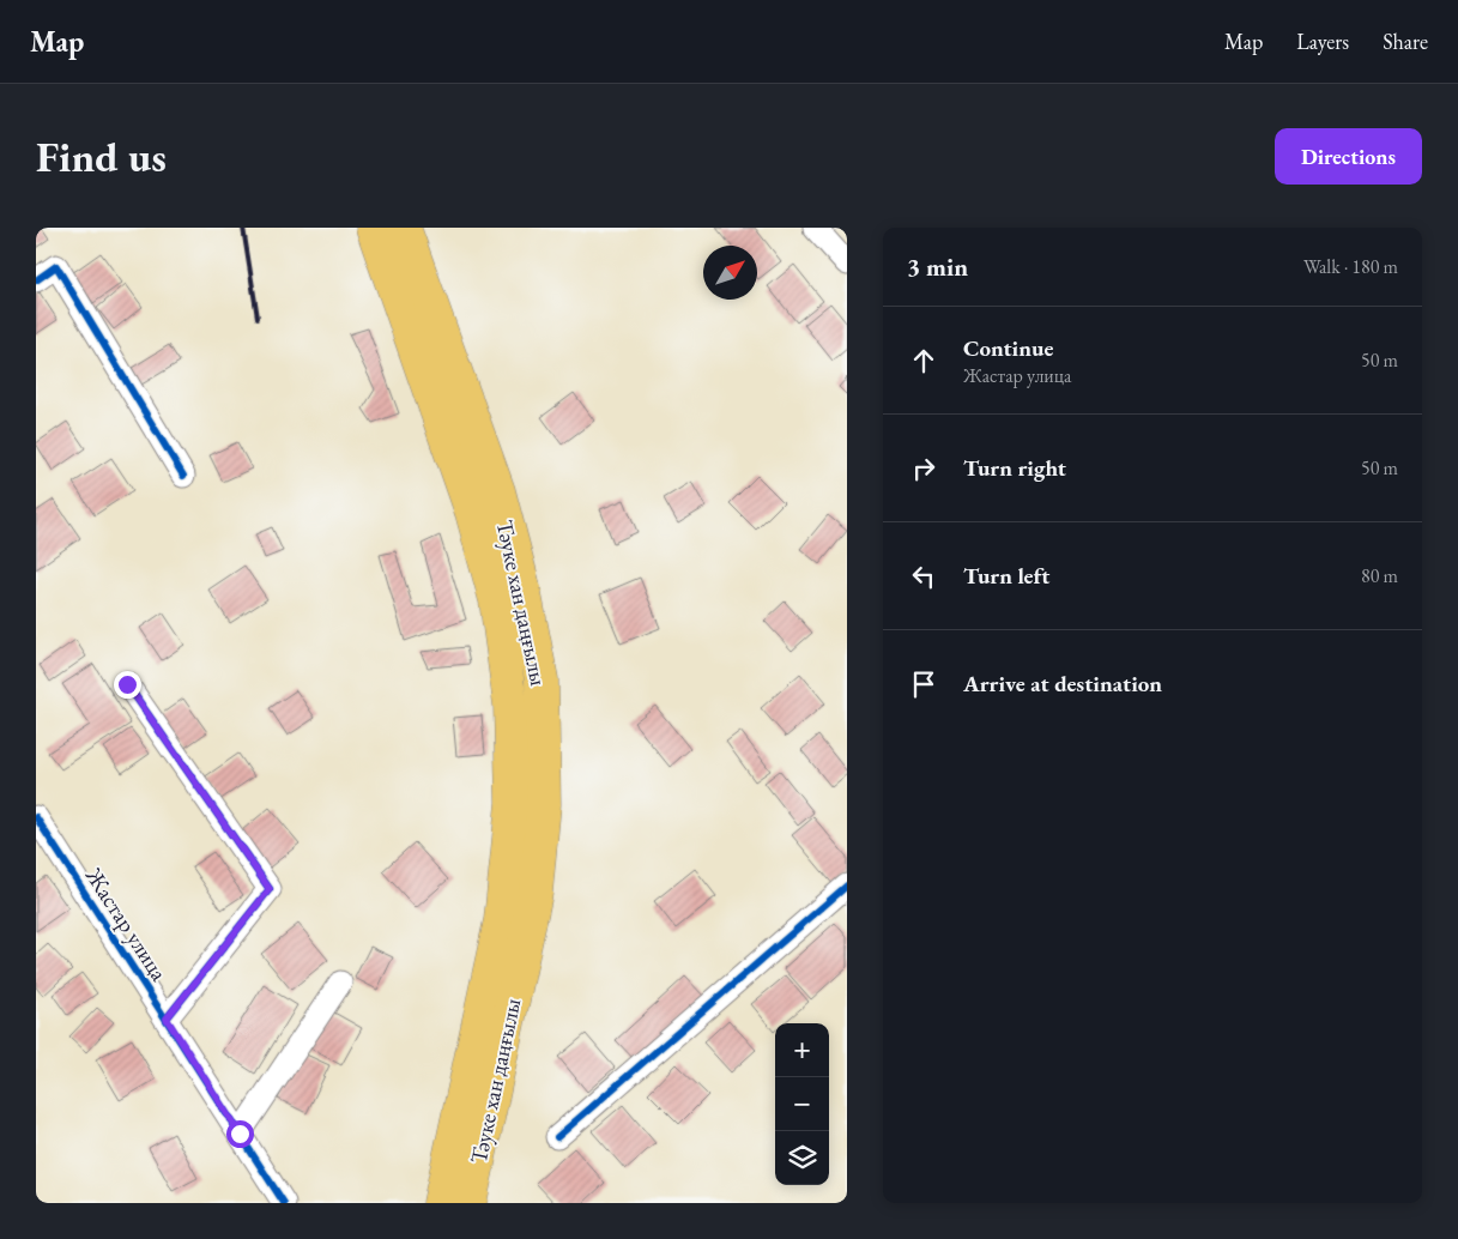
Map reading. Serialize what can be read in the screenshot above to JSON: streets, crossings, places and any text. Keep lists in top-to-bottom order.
{
  "streets": {
    "main road": ["Тәуке хан даңғылы"],
    "street": ["Жастар улица"]
  },
  "north": "top right",
  "page": {
    "header": "Map",
    "nav": ["Map", "Layers", "Share"],
    "buttons": "Directions",
    "title": "Find us",
    "heading": ["3 min", "Walk · 180 m"],
    "list": [
      ["Continue", "Жастар улица", "50 m"],
      ["Turn right", "50 m"],
      ["Turn left", "80 m"],
      "Arrive at destination"
    ],
    "map_buttons": ["+", "−"]
  }
}
